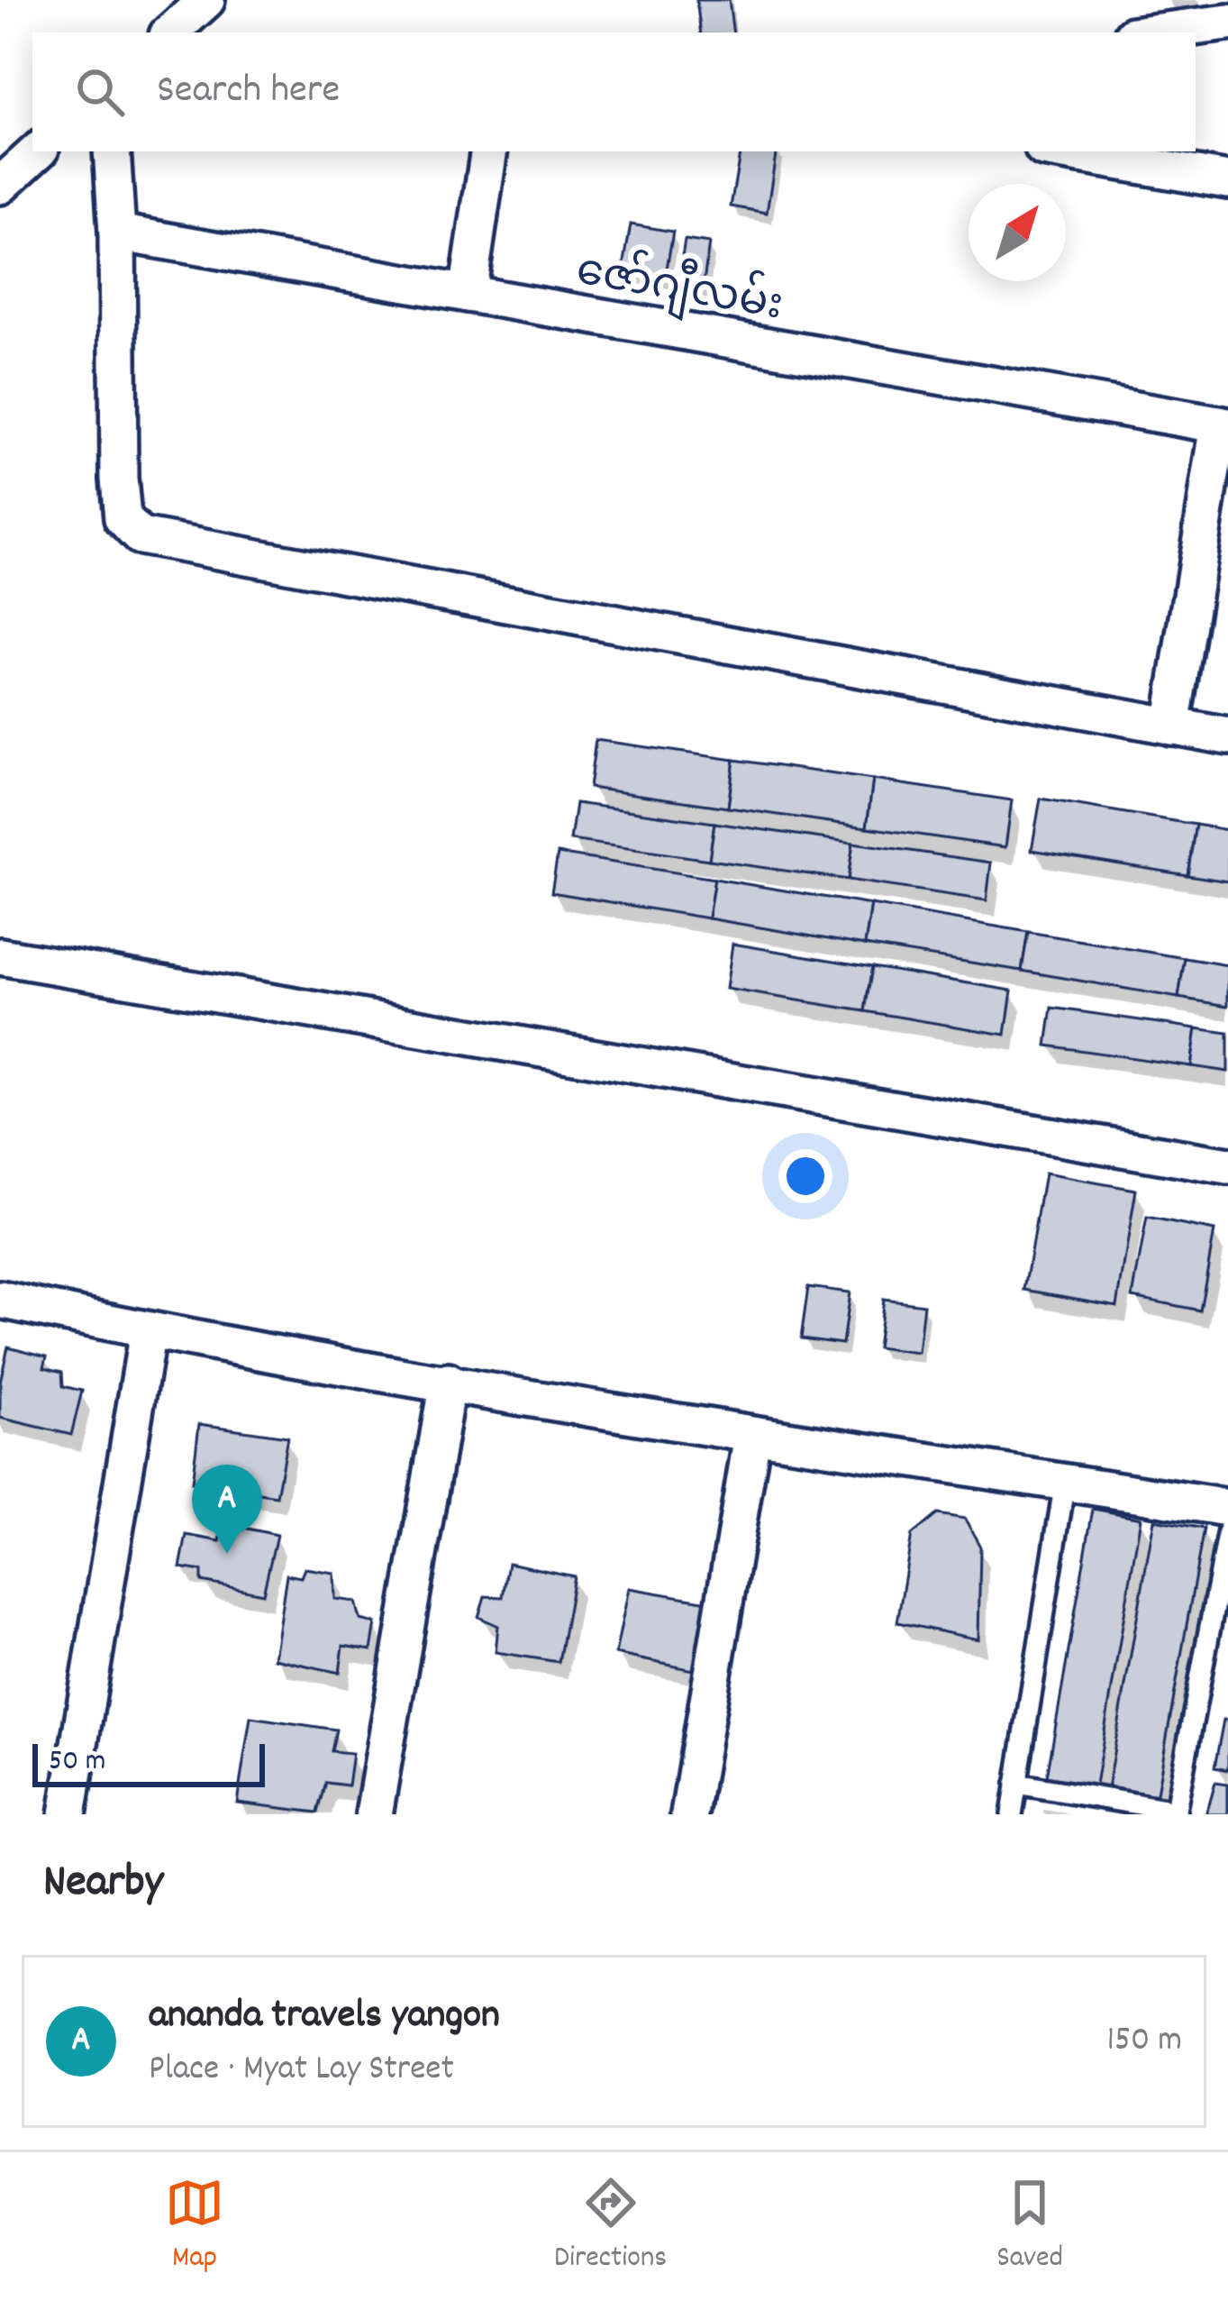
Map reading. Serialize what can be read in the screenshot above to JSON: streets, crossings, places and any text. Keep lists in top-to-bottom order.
{
  "streets": {
    "street": ["ဇော်ဂျီလမ်း"]
  },
  "scale_bar": "50 m",
  "north": "top right",
  "page": {
    "search": "Search here",
    "pins": "A",
    "scale": "50 m",
    "heading": "Nearby",
    "list": [
      {
        "mark": "A",
        "name": "ananda travels yangon",
        "note": "Place · Myat Lay Street",
        "value": "150 m"
      }
    ],
    "nav": ["Map", "Directions", "Saved"]
  }
}
